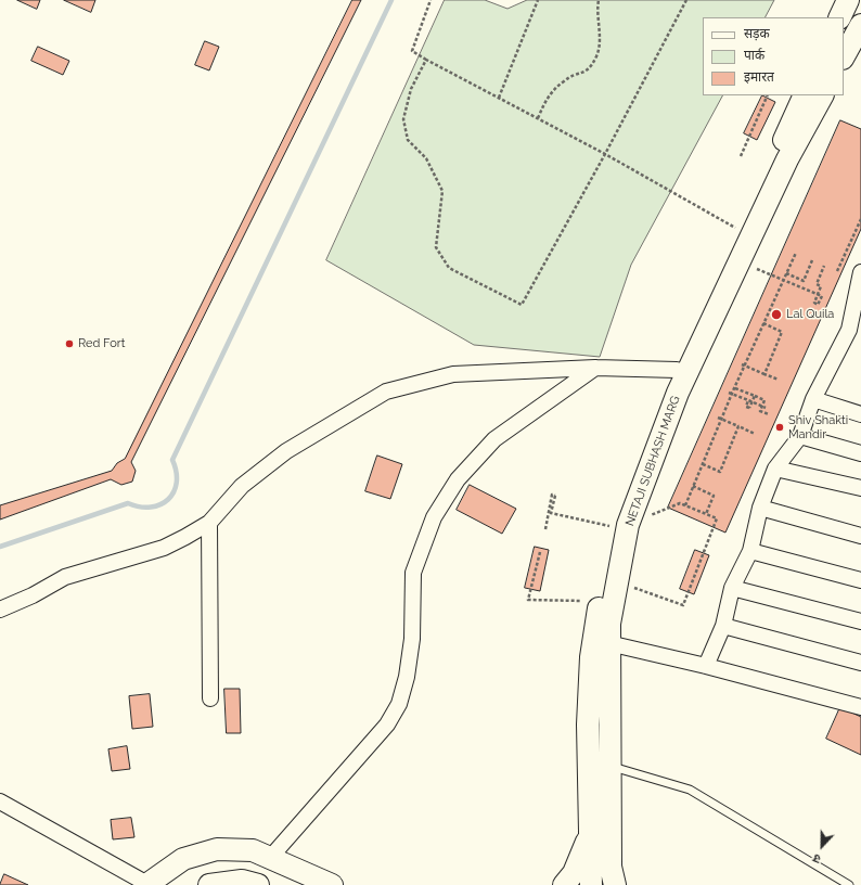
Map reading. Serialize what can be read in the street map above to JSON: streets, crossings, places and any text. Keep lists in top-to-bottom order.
{
  "streets": {
    "main road": ["NETAJI SUBHASH MARG"]
  },
  "places": ["Lal Quila", "Red Fort", "Shiv Shakti Mandir"],
  "legend": ["सड़क", "पार्क", "इमारत"],
  "north": "bottom"
}
